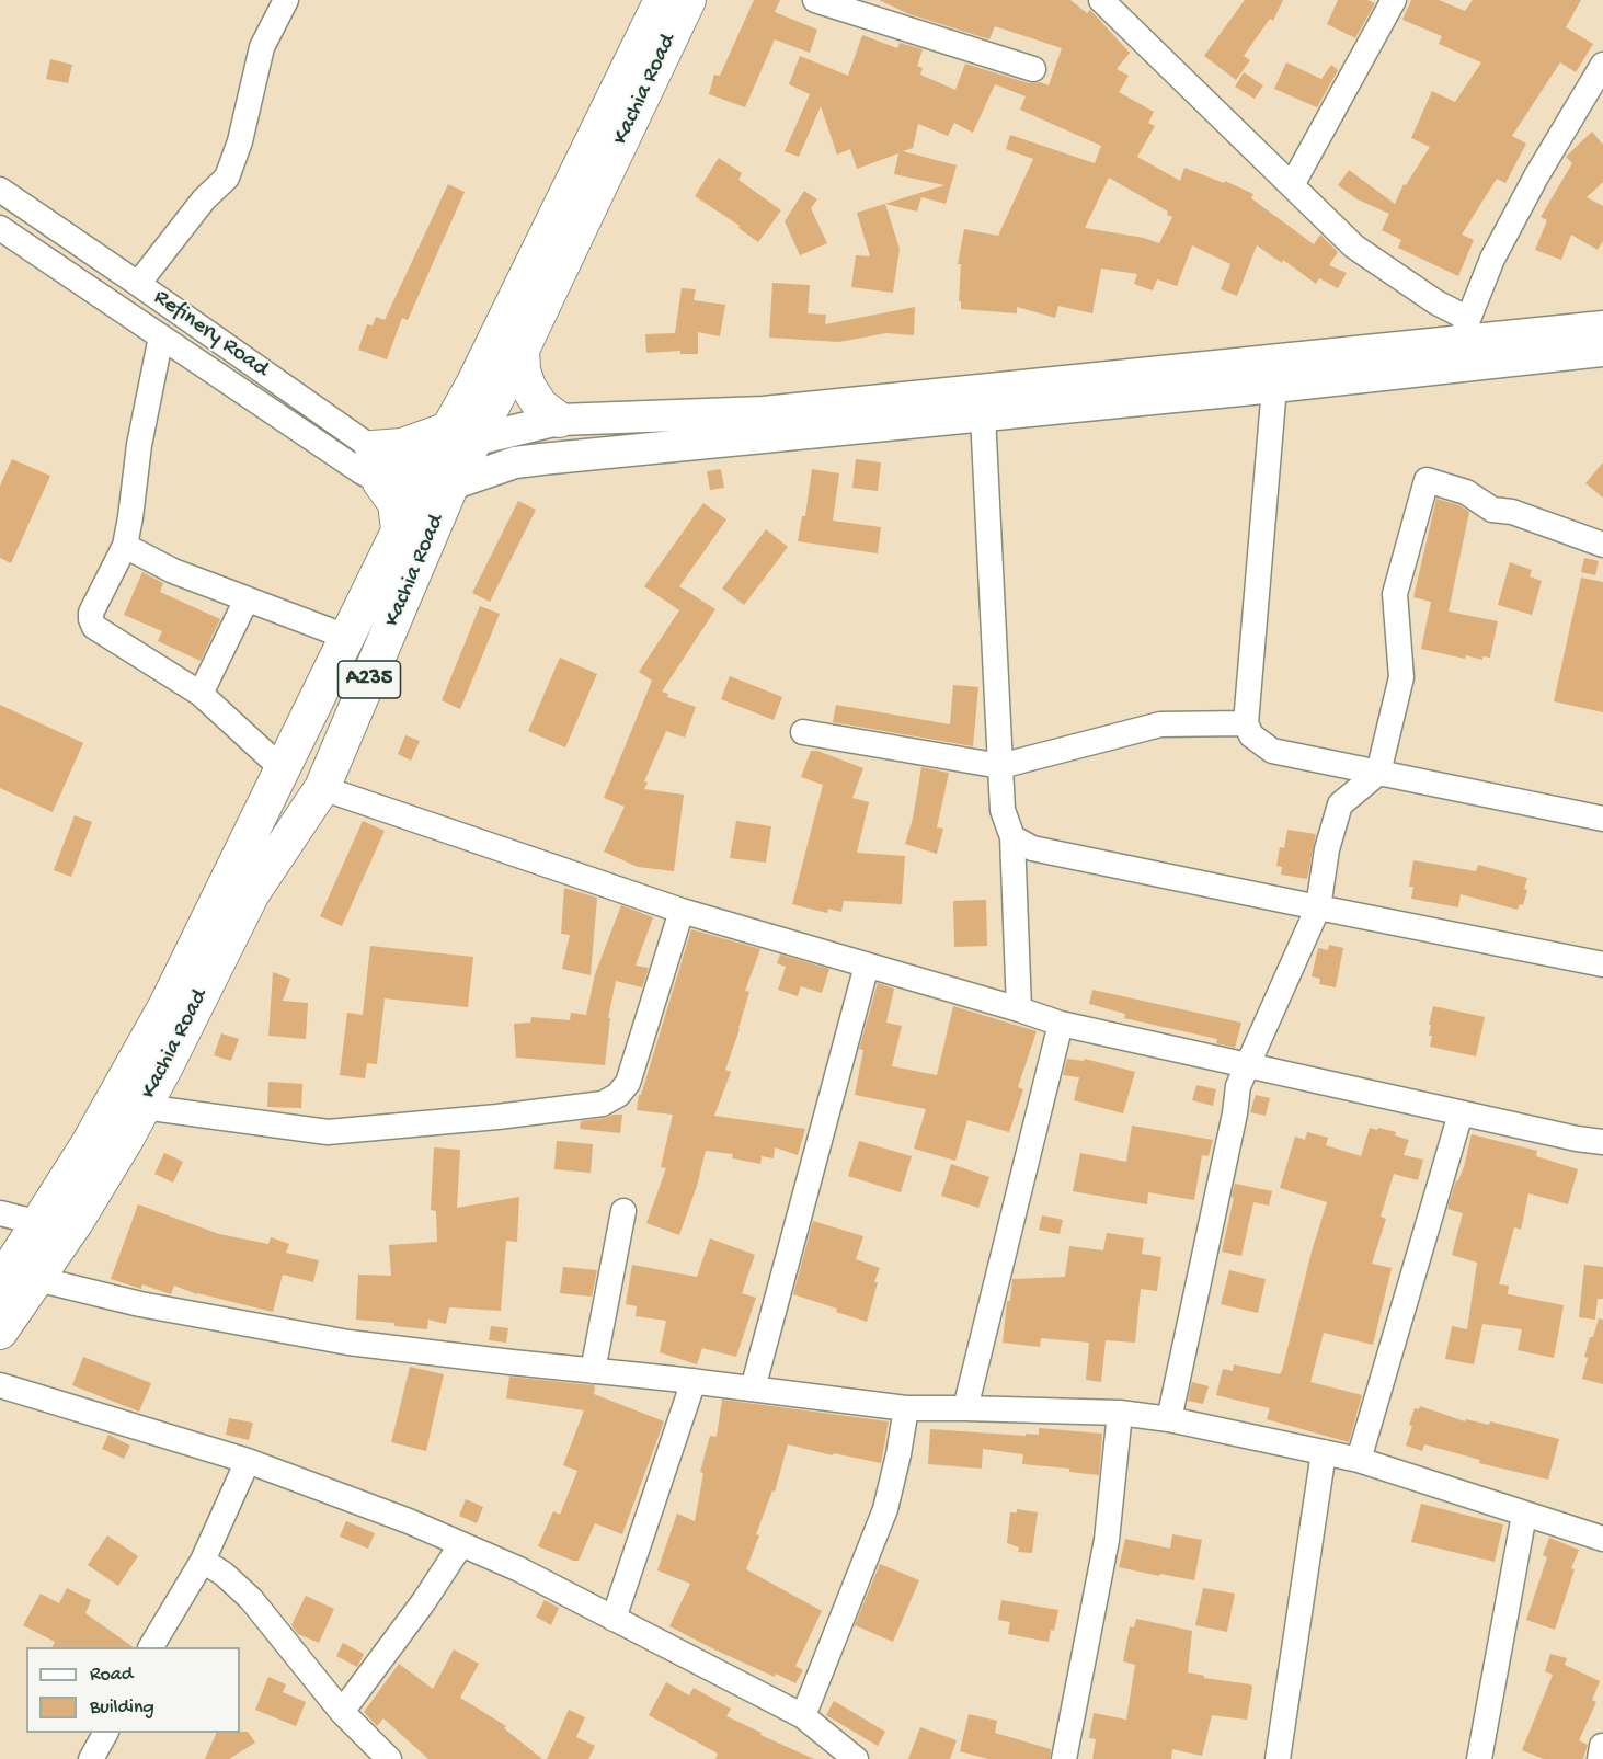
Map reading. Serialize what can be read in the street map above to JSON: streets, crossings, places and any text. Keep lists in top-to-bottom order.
{
  "streets": {
    "highway": ["Kachia Road", "A235"],
    "street": ["Refinery Road"]
  },
  "crossings": [
    ["Kachia Road", "Refinery Road"]
  ],
  "legend": ["Road", "Building"]
}
